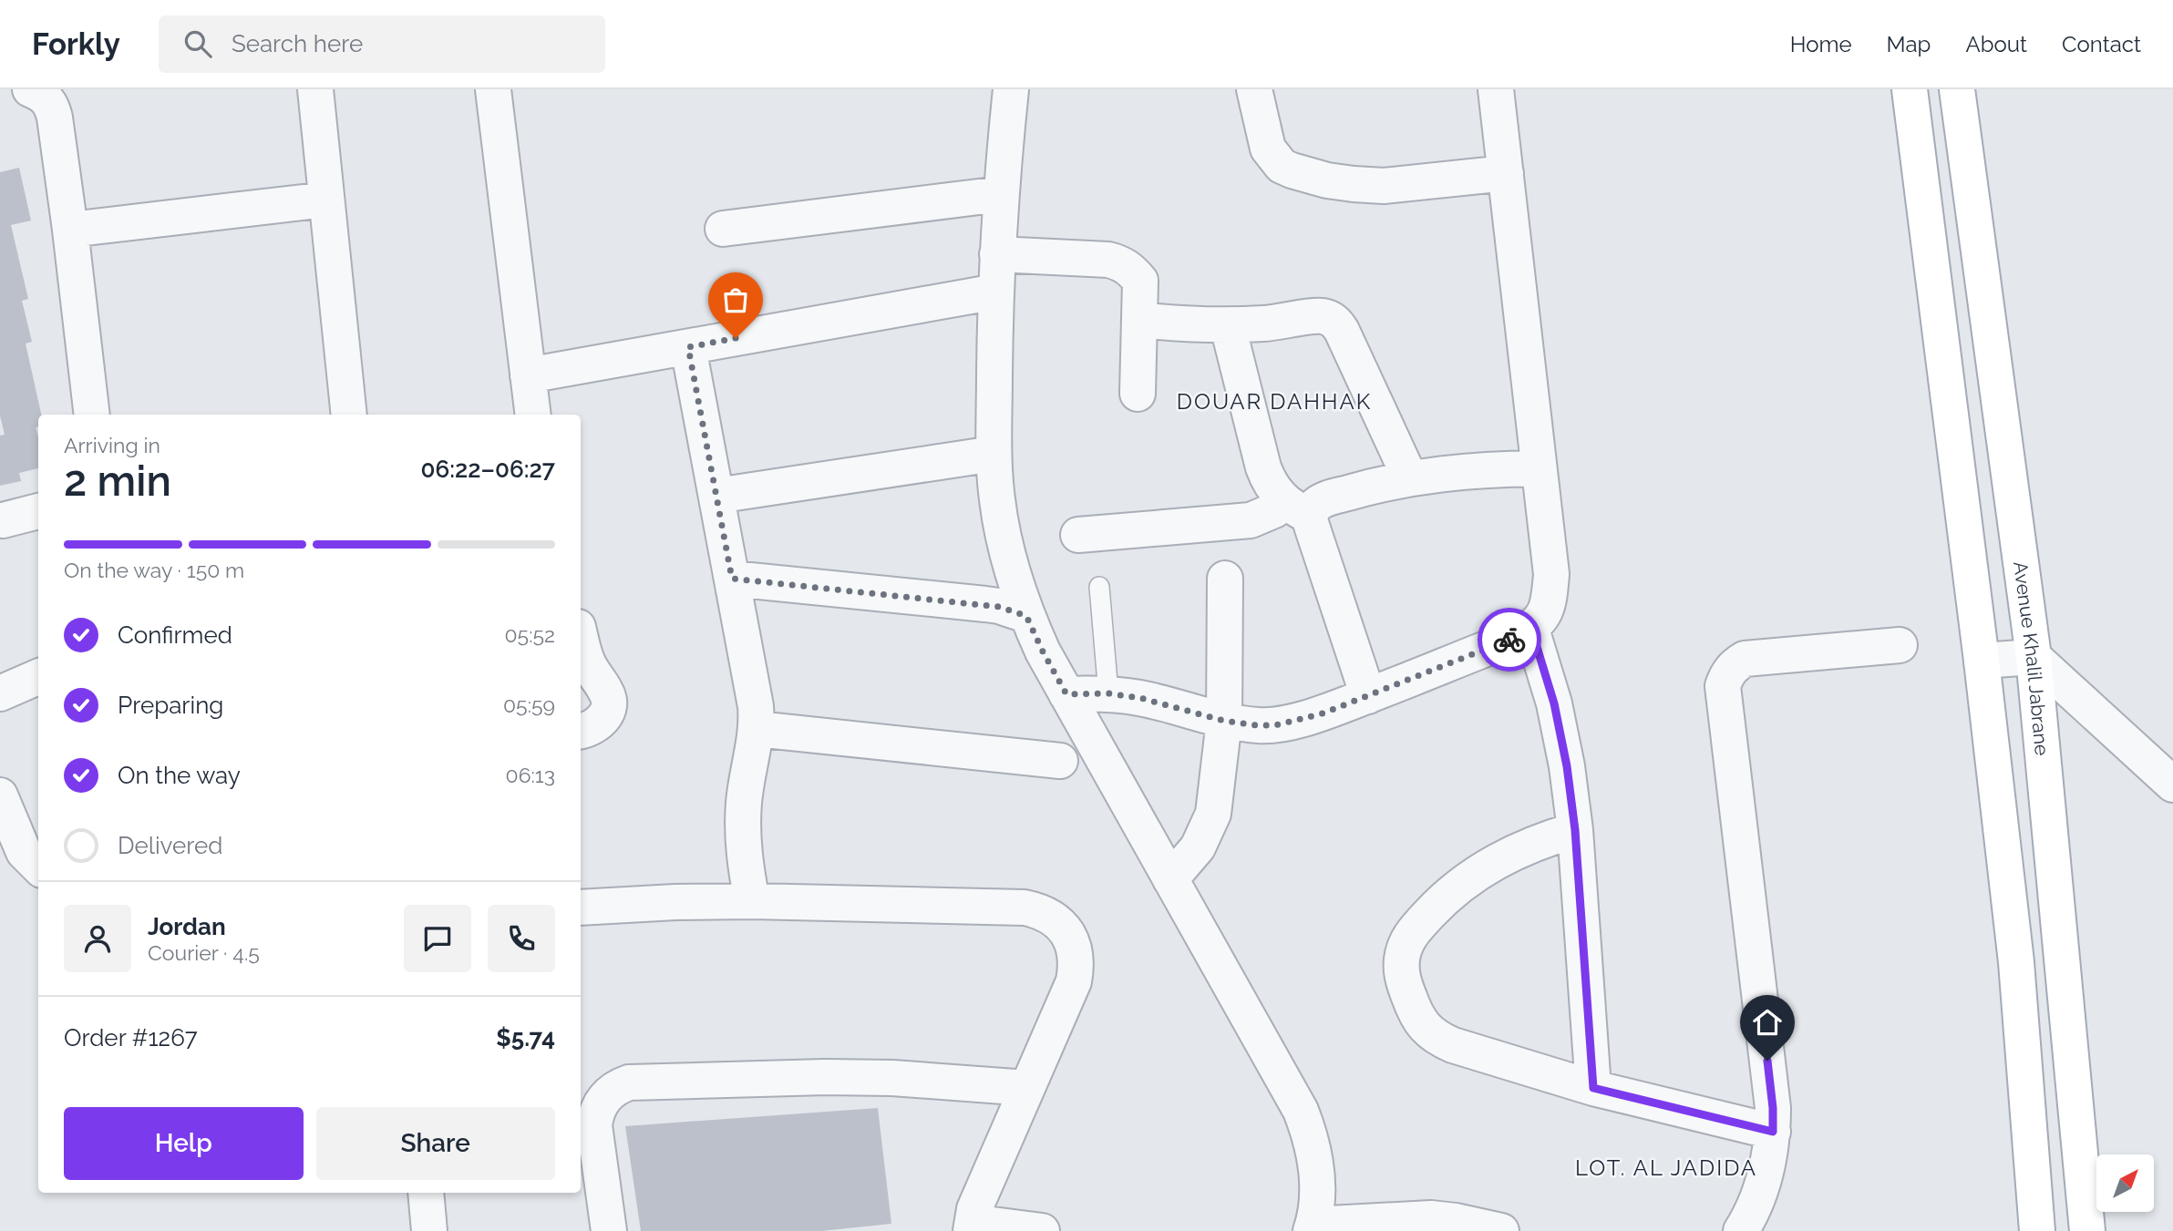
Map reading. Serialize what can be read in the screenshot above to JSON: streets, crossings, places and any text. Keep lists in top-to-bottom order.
{
  "streets": {
    "main road": ["Avenue Khalil Jabrane"]
  },
  "districts": ["DOUAR DAHHAK", "LOT. AL JADIDA"],
  "north": "top right",
  "page": {
    "header": "Forkly",
    "search": "Search here",
    "nav": [
      "Home",
      "Map",
      "About",
      "Contact"
    ],
    "heading": ["2 min", "Arriving in", "06:22–06:27"],
    "panel": [
      "Jordan",
      "Courier · 4.5",
      "Order #1267",
      "$5.74"
    ],
    "bar": "On the way · 150 m",
    "list": [
      ["Confirmed", "05:52"],
      ["Preparing", "05:59"],
      ["On the way", "06:13"],
      "Delivered"
    ],
    "buttons": ["Help", "Share"]
  }
}
